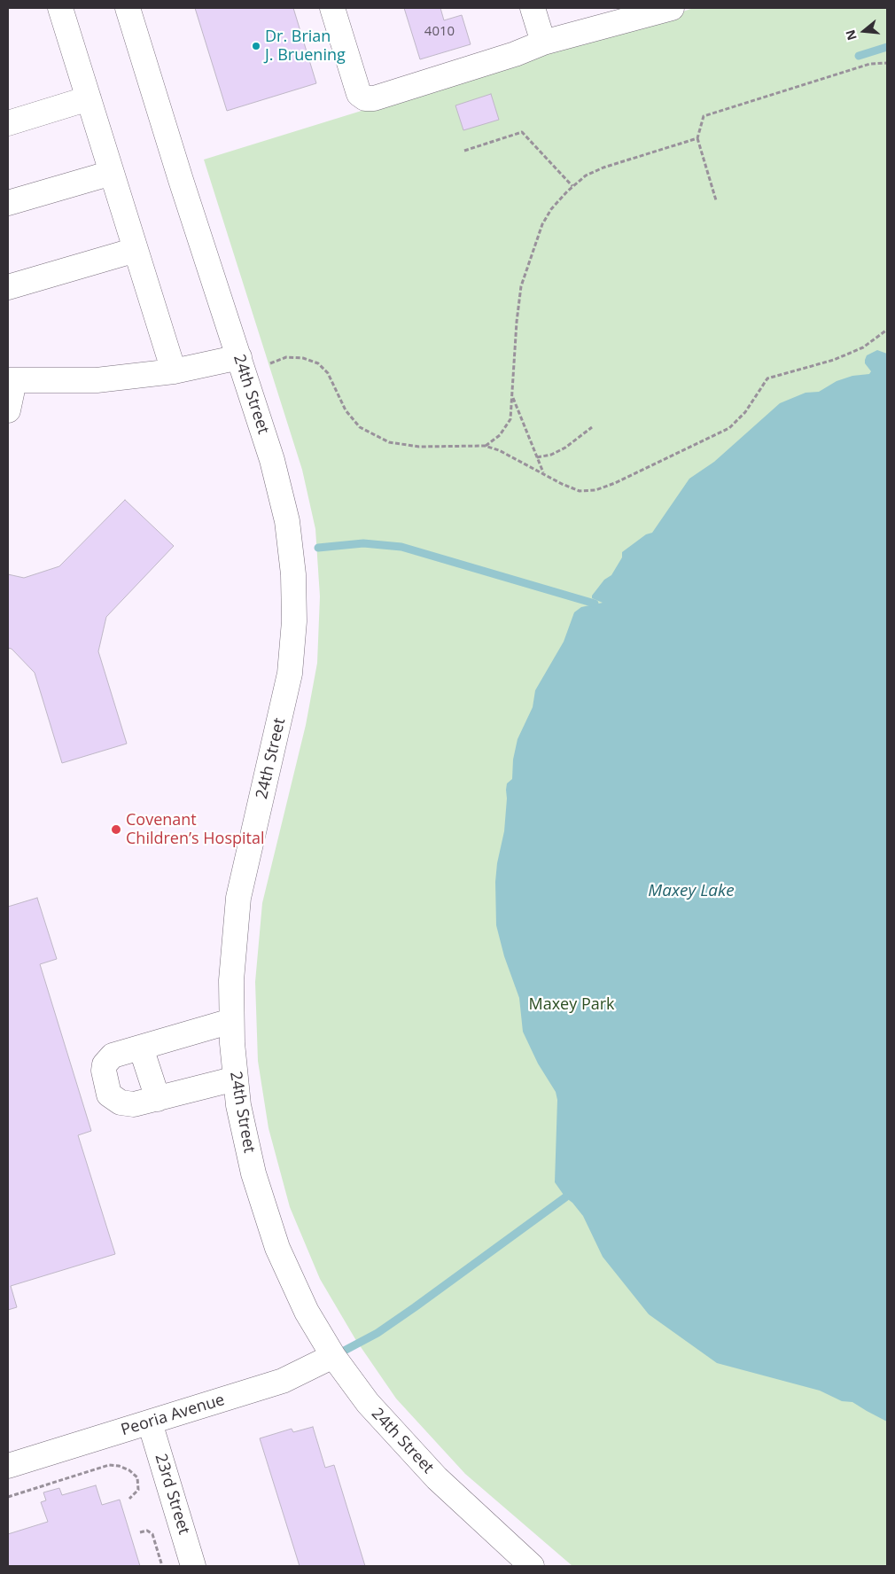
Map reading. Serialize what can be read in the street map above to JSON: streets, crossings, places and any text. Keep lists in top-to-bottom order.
{
  "streets": {
    "street": ["24th Street", "Peoria Avenue", "23rd Street"]
  },
  "crossings": [
    ["24th Street", "Peoria Avenue"],
    ["Peoria Avenue", "23rd Street"]
  ],
  "water": ["Maxey Lake"],
  "parks": ["Maxey Park"],
  "places": ["Dr. Brian J. Bruening", "Covenant Children’s Hospital"],
  "house_numbers": ["4010"],
  "north": "left"
}
